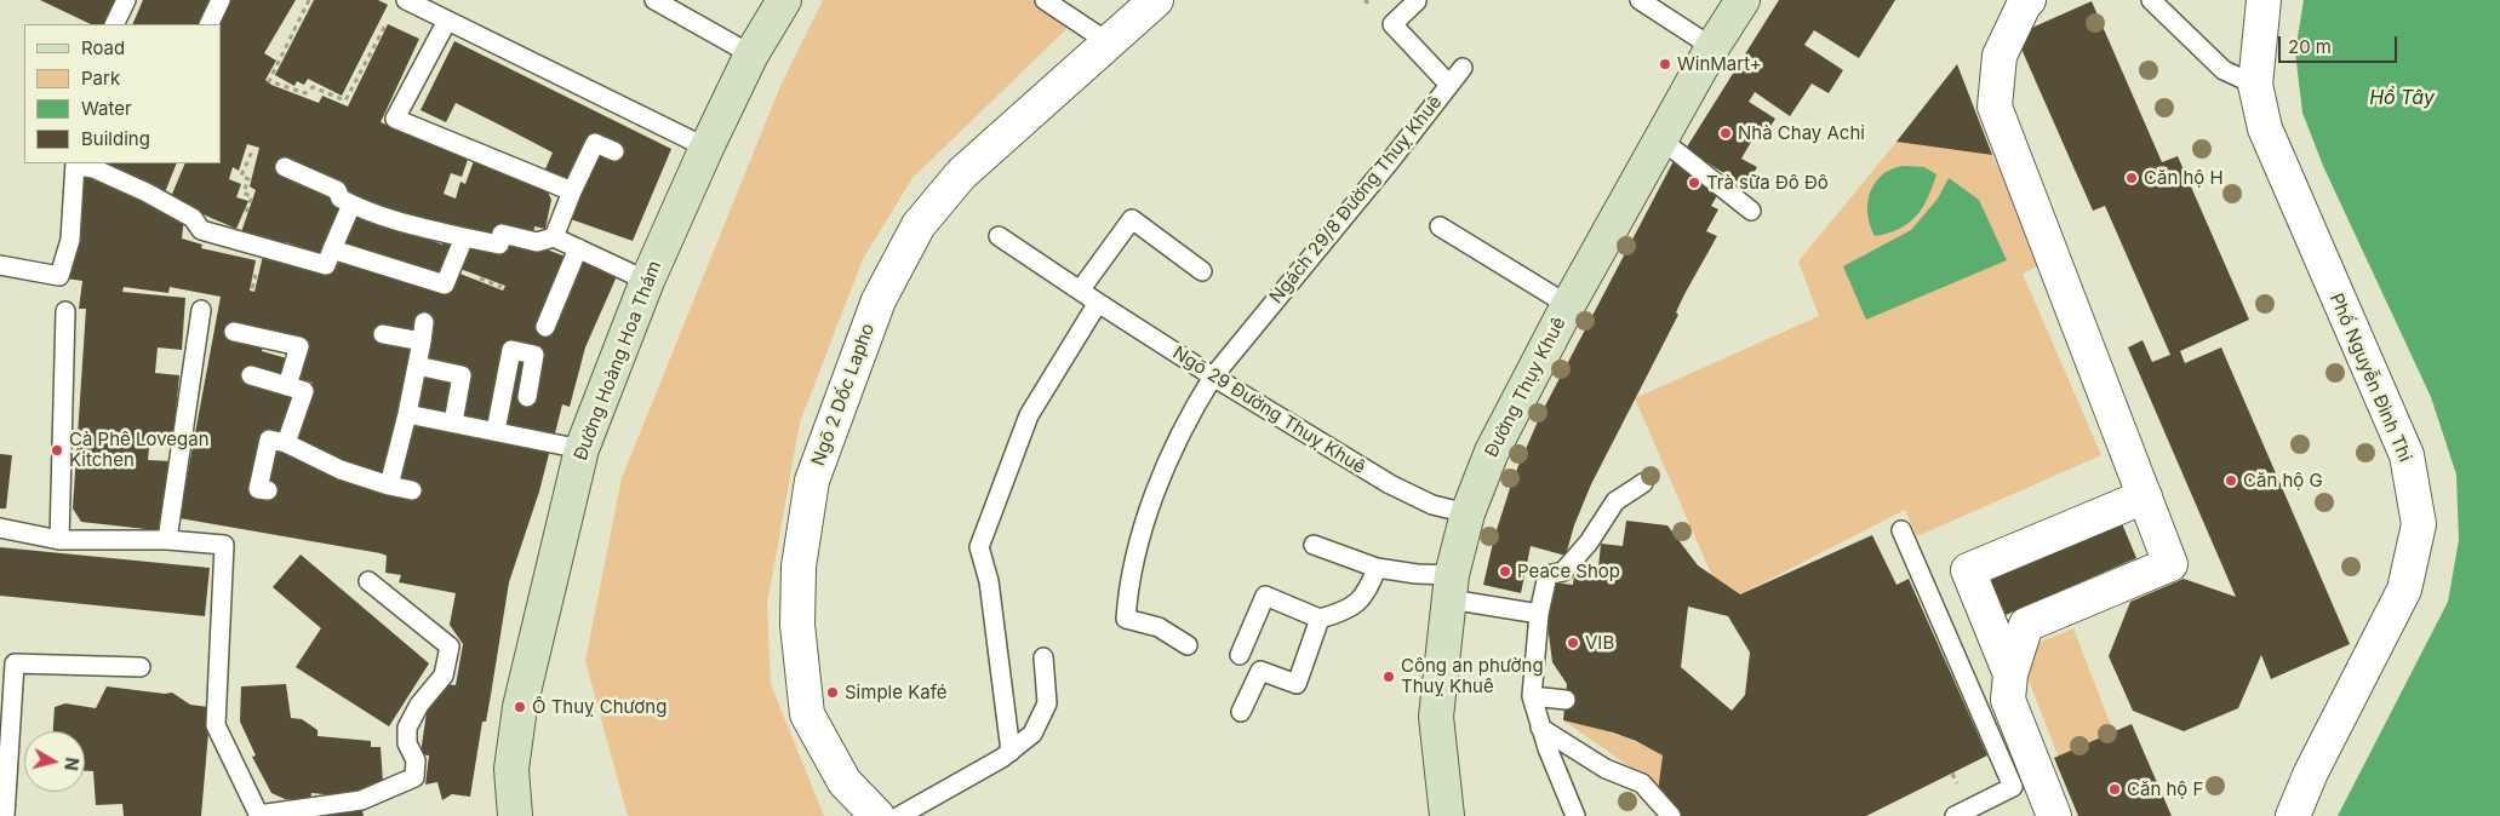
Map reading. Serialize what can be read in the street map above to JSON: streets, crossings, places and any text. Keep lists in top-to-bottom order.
{
  "streets": {
    "main road": ["Đường Hoàng Hoa Thám", "Đường Thụy Khuê"],
    "street": ["Phố Nguyễn Đình Thi", "Ngõ 2 Dốc Lapho"],
    "lane": ["Ngách 29/8 Đường Thuỵ Khuê", "Ngõ 29 Đường Thuỵ Khuê"]
  },
  "crossings": [
    ["Ngách 29/8 Đường Thuỵ Khuê", "Ngõ 29 Đường Thuỵ Khuê"],
    ["Đường Thụy Khuê", "Ngõ 29 Đường Thuỵ Khuê"]
  ],
  "water": ["Hồ Tây"],
  "places": [
    "WinMart+",
    "Nhà Chay Achi",
    "Căn hộ H",
    "Trà sữa Đô Đô",
    "Cà Phê Lovegan Kitchen",
    "Căn hộ G",
    "Peace Shop",
    "VIB",
    "Công an phường Thuỵ Khuê",
    "Simple Kafé",
    "Ô Thuỵ Chương",
    "Căn hộ F"
  ],
  "legend": [
    "Road",
    "Park",
    "Water",
    "Building"
  ],
  "scale_bar": "20 m",
  "north": "right"
}
